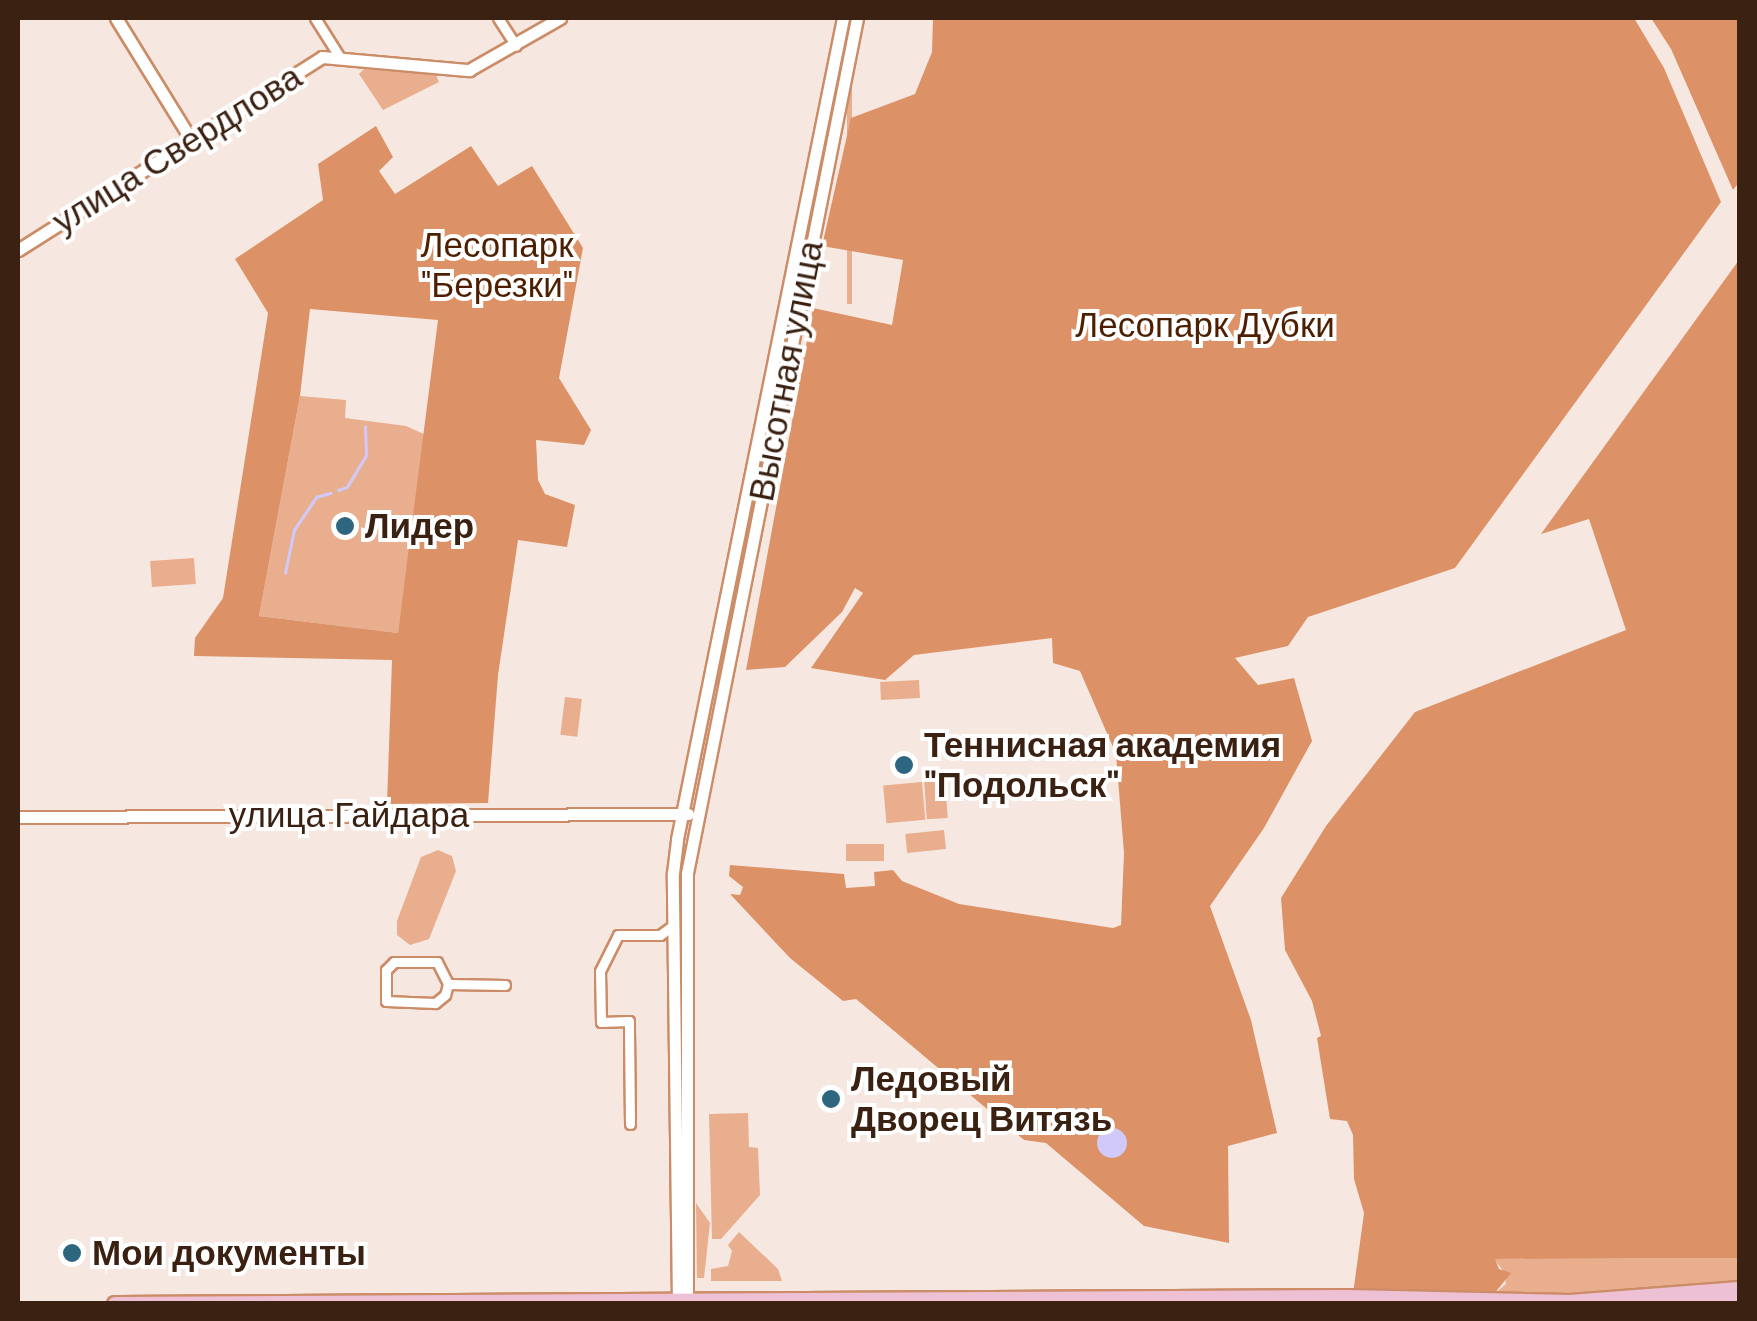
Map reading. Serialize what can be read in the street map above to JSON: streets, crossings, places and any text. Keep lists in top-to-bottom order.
{
  "streets": {
    "street": ["улица Свердлова", "Высотная улица", "улица Гайдара"]
  },
  "crossings": [
    ["Высотная улица", "улица Гайдара"]
  ],
  "parks": ["Лесопарк \"Березки\"", "Лесопарк Дубки"],
  "places": [
    "Лидер",
    "Теннисная академия \"Подольск\"",
    "Ледовый Дворец Витязь",
    "Мои документы"
  ]
}
